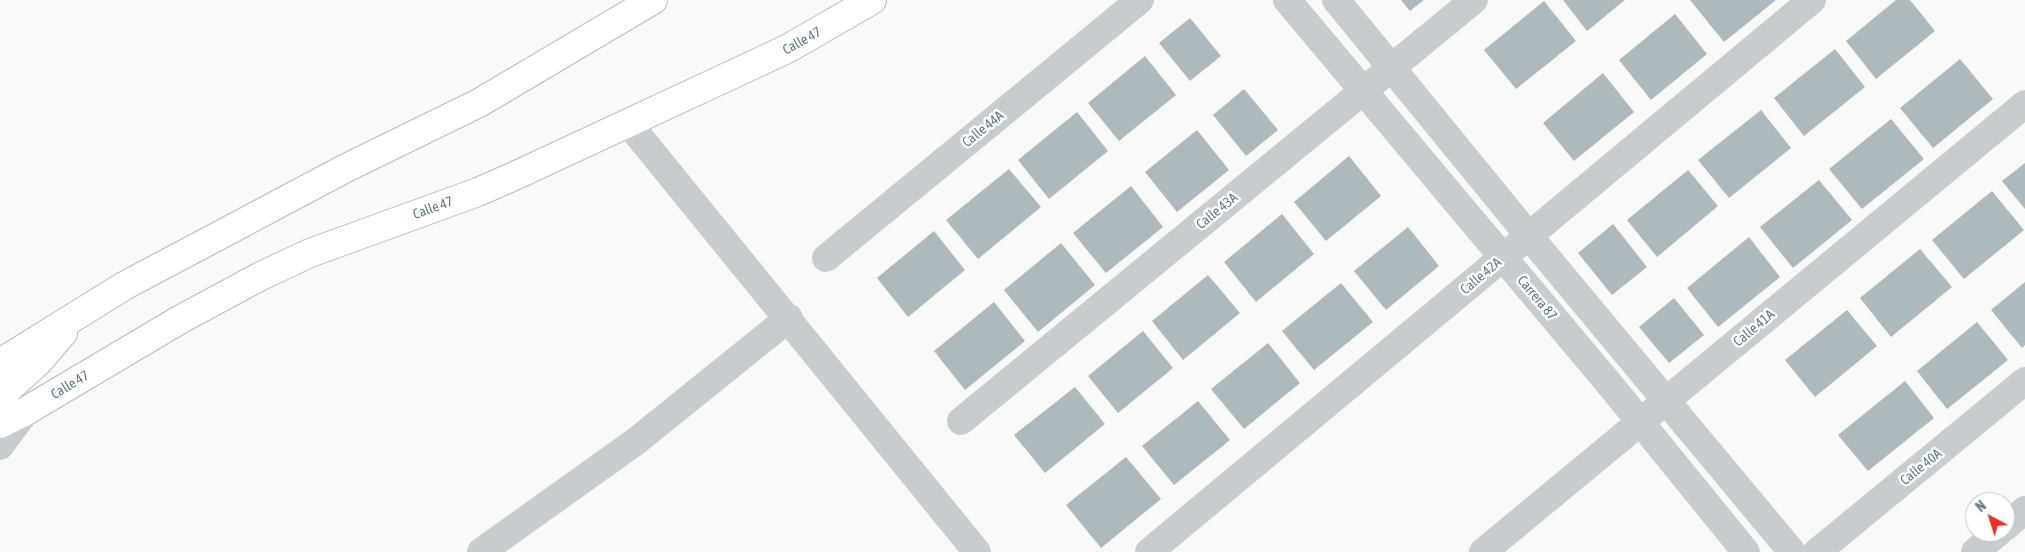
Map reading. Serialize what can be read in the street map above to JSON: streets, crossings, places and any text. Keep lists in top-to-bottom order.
{
  "streets": {
    "main road": ["Calle 47"],
    "street": [
      "Calle 44A",
      "Calle 43A",
      "Calle 42A",
      "Carrera 87",
      "Calle 41A",
      "Calle 40A"
    ]
  },
  "crossings": [
    ["Calle 43A", "Carrera 87"],
    ["Calle 42A", "Carrera 87"],
    ["Carrera 87", "Calle 41A"]
  ],
  "north": "top left"
}
